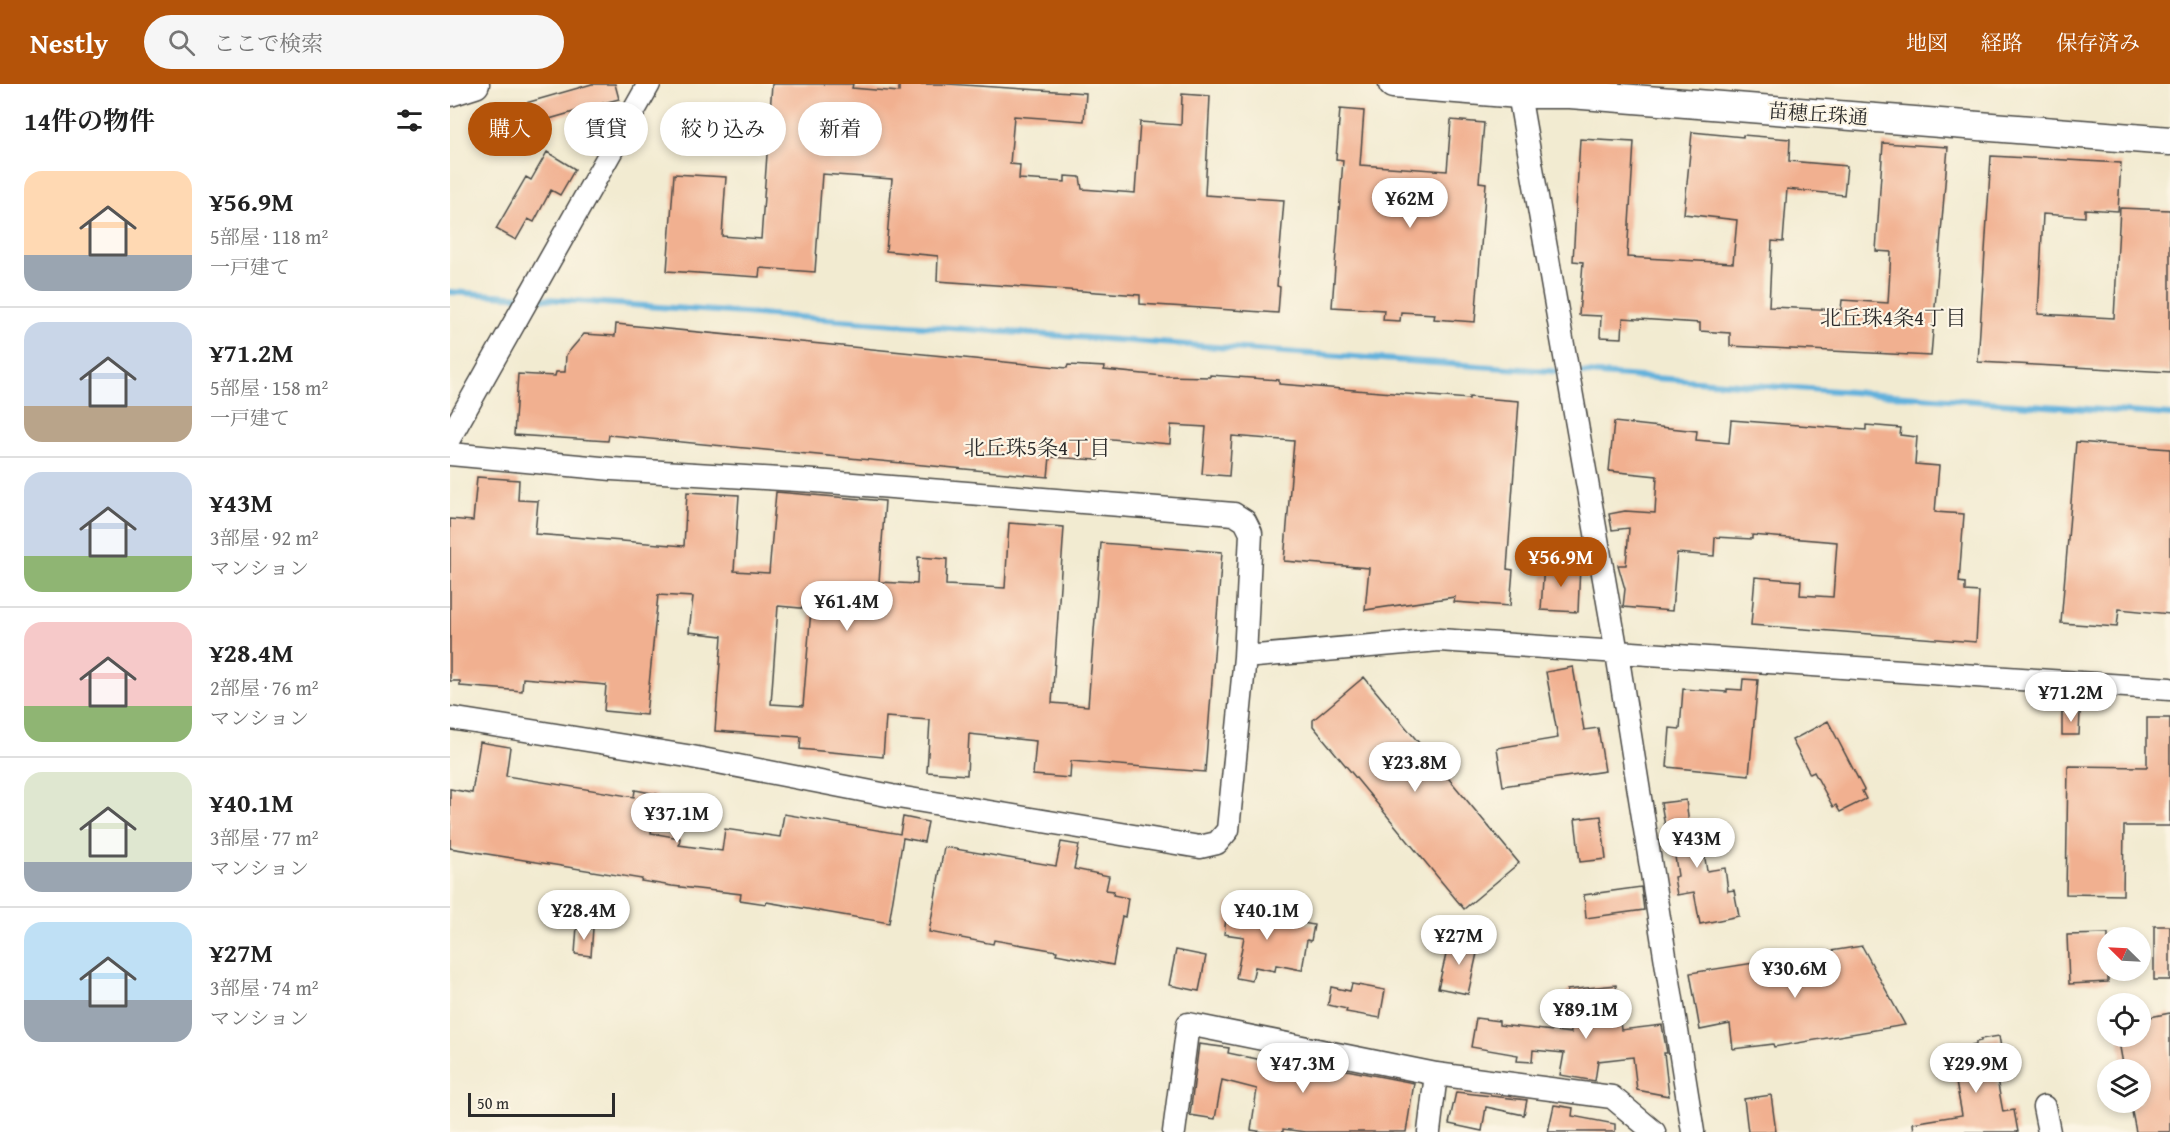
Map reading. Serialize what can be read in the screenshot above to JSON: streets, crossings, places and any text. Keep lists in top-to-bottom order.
{
  "streets": {
    "street": ["苗穂丘珠通"]
  },
  "districts": ["北丘珠4条4丁目", "北丘珠5条4丁目"],
  "scale_bar": "50 m",
  "north": "top left",
  "page": {
    "header": "Nestly",
    "search": "ここで検索",
    "nav": ["地図", "経路", "保存済み"],
    "heading": "14件の物件",
    "chip": [
      "購入",
      "賃貸",
      "絞り込み",
      "新着"
    ],
    "list": [
      {
        "name": "¥56.9M",
        "note": "5部屋 · 118 m² · 一戸建て"
      },
      {
        "name": "¥71.2M",
        "note": "5部屋 · 158 m² · 一戸建て"
      },
      {
        "name": "¥43M",
        "note": "3部屋 · 92 m² · マンション"
      },
      {
        "name": "¥28.4M",
        "note": "2部屋 · 76 m² · マンション"
      },
      {
        "name": "¥40.1M",
        "note": "3部屋 · 77 m² · マンション"
      },
      {
        "name": "¥27M",
        "note": "3部屋 · 74 m² · マンション"
      }
    ],
    "price": [
      "¥62M",
      "¥56.9M",
      "¥61.4M",
      "¥71.2M",
      "¥23.8M",
      "¥37.1M",
      "¥43M",
      "¥28.4M",
      "¥40.1M",
      "¥27M",
      "¥30.6M",
      "¥89.1M",
      "¥47.3M",
      "¥29.9M"
    ],
    "scale": "50 m"
  }
}
